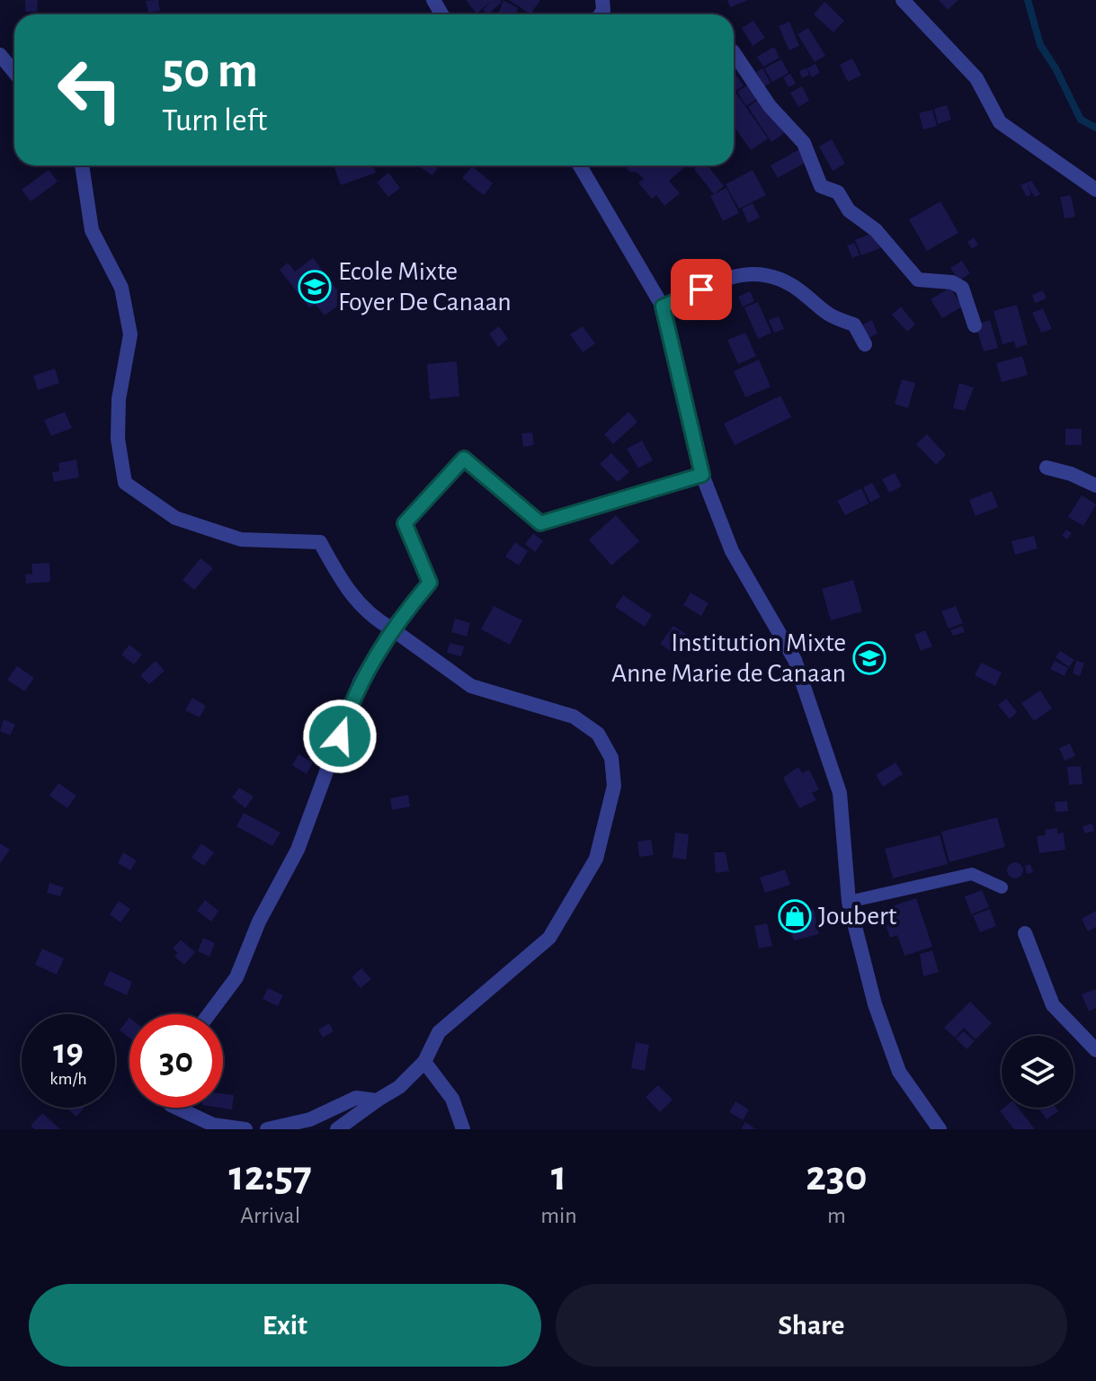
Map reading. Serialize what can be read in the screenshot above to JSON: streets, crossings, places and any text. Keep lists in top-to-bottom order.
{
  "places": {
    "school or university": ["Ecole Mixte Foyer De Canaan", "Institution Mixte Anne Marie de Canaan"],
    "shop": ["Joubert"]
  },
  "page": {
    "turn": ["50 m", "Turn left"],
    "speed": "19 km/h",
    "limit": "30",
    "eta": [
      "12:57",
      "Arrival",
      "1",
      "min",
      "230",
      "m"
    ],
    "buttons": ["Exit", "Share"]
  }
}
